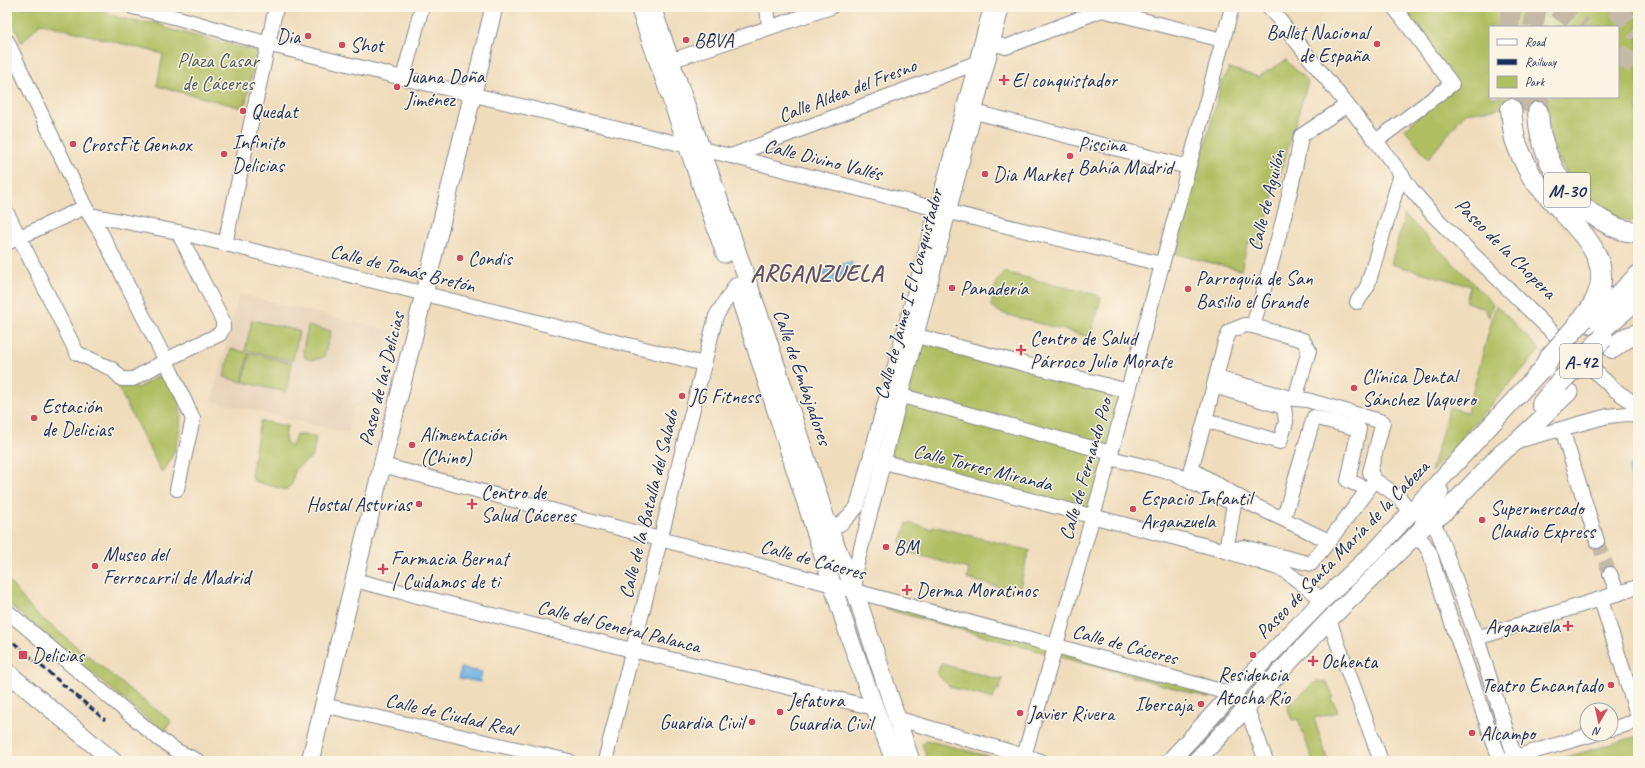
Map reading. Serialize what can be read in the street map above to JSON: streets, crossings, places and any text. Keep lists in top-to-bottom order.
{
  "streets": {
    "highway": ["M-30", "A-42"],
    "main road": ["Calle de Embajadores", "Paseo de las Delicias", "Paseo de Santa María de la Cabeza"],
    "street": [
      "Calle Aldea del Fresno",
      "Calle Divino Vallés",
      "Calle de Aguilón",
      "Paseo de la Chopera",
      "Calle de Tomás Bretón",
      "Calle de Jaime I El Conquistador",
      "Calle Torres Miranda",
      "Calle de Fernando Poo",
      "Calle de la Batalla del Salado",
      "Calle de Cáceres",
      "Calle del General Palanca",
      "Calle de Ciudad Real"
    ]
  },
  "crossings": [
    ["Calle Aldea del Fresno", "Calle Divino Vallés"],
    ["Calle Aldea del Fresno", "Calle de Jaime I El Conquistador"],
    ["Calle Divino Vallés", "Calle de Jaime I El Conquistador"],
    ["Calle Divino Vallés", "Calle de Embajadores"],
    ["Calle Divino Vallés", "Paseo de las Delicias"],
    ["Calle Divino Vallés", "Calle de Fernando Poo"],
    ["M-30", "A-42"],
    ["Calle de Aguilón", "Paseo de la Chopera"],
    ["Calle de Tomás Bretón", "Paseo de las Delicias"],
    ["Calle de Tomás Bretón", "Calle de la Batalla del Salado"],
    ["Calle de Jaime I El Conquistador", "Calle de Embajadores"],
    ["Calle de Jaime I El Conquistador", "Calle Torres Miranda"],
    ["Calle de Jaime I El Conquistador", "Calle de Cáceres"],
    ["A-42", "Paseo de Santa María de la Cabeza"],
    ["Calle de Embajadores", "Calle de la Batalla del Salado"],
    ["Calle de Embajadores", "Calle de Cáceres"],
    ["Calle de Embajadores", "Calle del General Palanca"],
    ["Paseo de las Delicias", "Calle de Cáceres"],
    ["Paseo de las Delicias", "Calle del General Palanca"],
    ["Paseo de las Delicias", "Calle de Ciudad Real"],
    ["Calle Torres Miranda", "Calle de Fernando Poo"],
    ["Calle Torres Miranda", "Paseo de Santa María de la Cabeza"],
    ["Calle de Fernando Poo", "Calle de Cáceres"],
    ["Calle de la Batalla del Salado", "Calle de Cáceres"],
    ["Calle de la Batalla del Salado", "Calle del General Palanca"],
    ["Paseo de Santa María de la Cabeza", "Calle de Cáceres"]
  ],
  "districts": ["ARGANZUELA"],
  "parks": ["Plaza Casar de Cáceres"],
  "places": {
    "other": [
      "Dia",
      "BBVA",
      "Ballet Nacional de España",
      "Shot",
      "Juana Doña Jiménez",
      "Quedat",
      "CrossFit Gennox",
      "Infinito Delicias",
      "Piscina Bahía Madrid",
      "Dia Market",
      "Condis",
      "Panadería",
      "Parroquia de San Basilio el Grande",
      "Clínica Dental Sánchez Vaquero",
      "JG Fitness",
      "Estación de Delicias",
      "Alimentación (Chino)",
      "Hostal Asturias",
      "Espacio Infantil Arganzuela",
      "Supermercado Claudio Express",
      "BM",
      "Museo del Ferrocarril de Madrid",
      "Residencia Atocha Río",
      "Teatro Encantado",
      "Ibercaja",
      "Jefatura Guardia Civil",
      "Javier Rivera",
      "Guardia Civil",
      "Alcampo"
    ],
    "health": [
      "El conquistador",
      "Centro de Salud Párroco Julio Morate",
      "Centro de Salud Cáceres",
      "Farmacia Bernat | Cuidamos de ti",
      "Derma Moratinos",
      "Arganzuela",
      "Ochenta"
    ],
    "transit": ["Delicias"]
  },
  "legend": ["Road", "Railway", "Park"],
  "north": "bottom"
}
